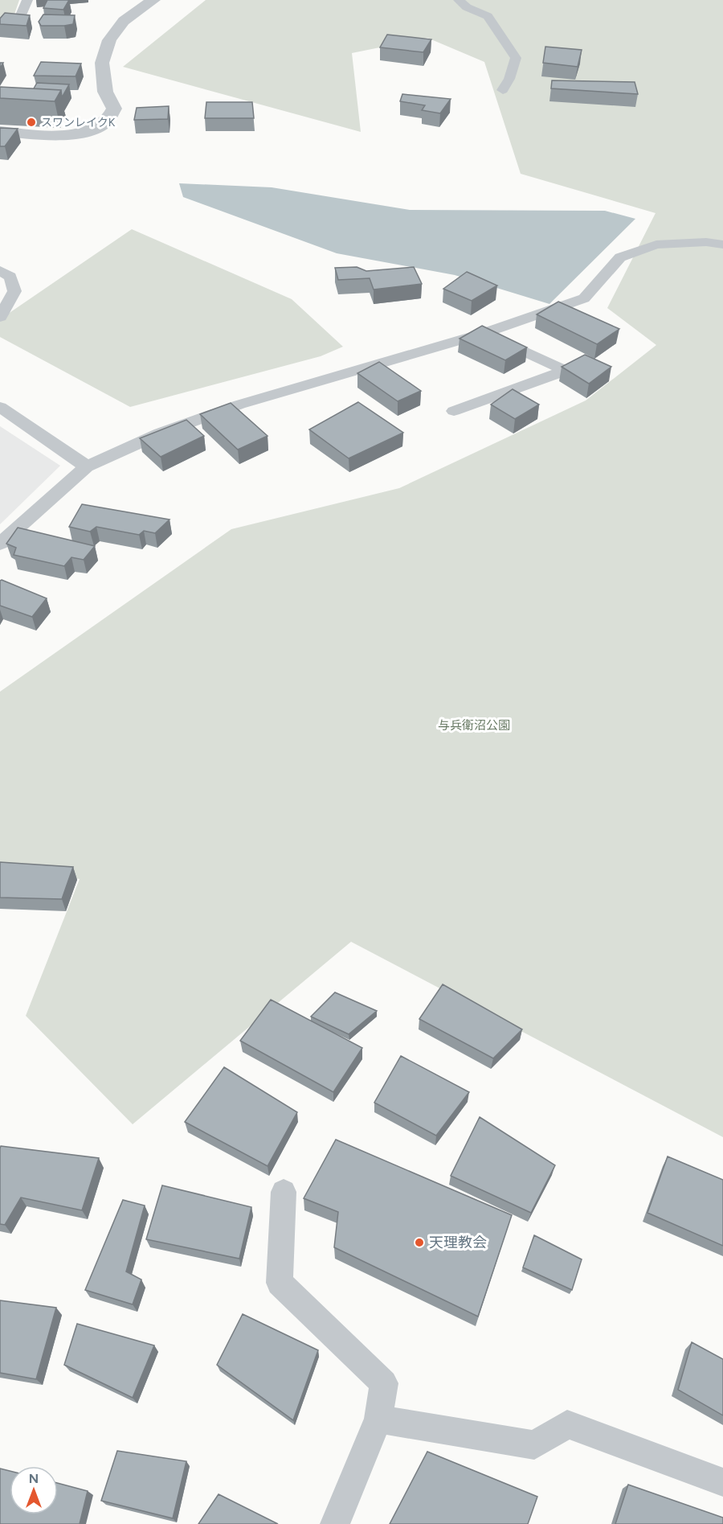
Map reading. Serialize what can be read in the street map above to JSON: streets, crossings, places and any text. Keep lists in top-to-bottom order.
{
  "parks": ["与兵衛沼公園"],
  "places": ["スワンレイクK", "天理教会"],
  "north": "top"
}
